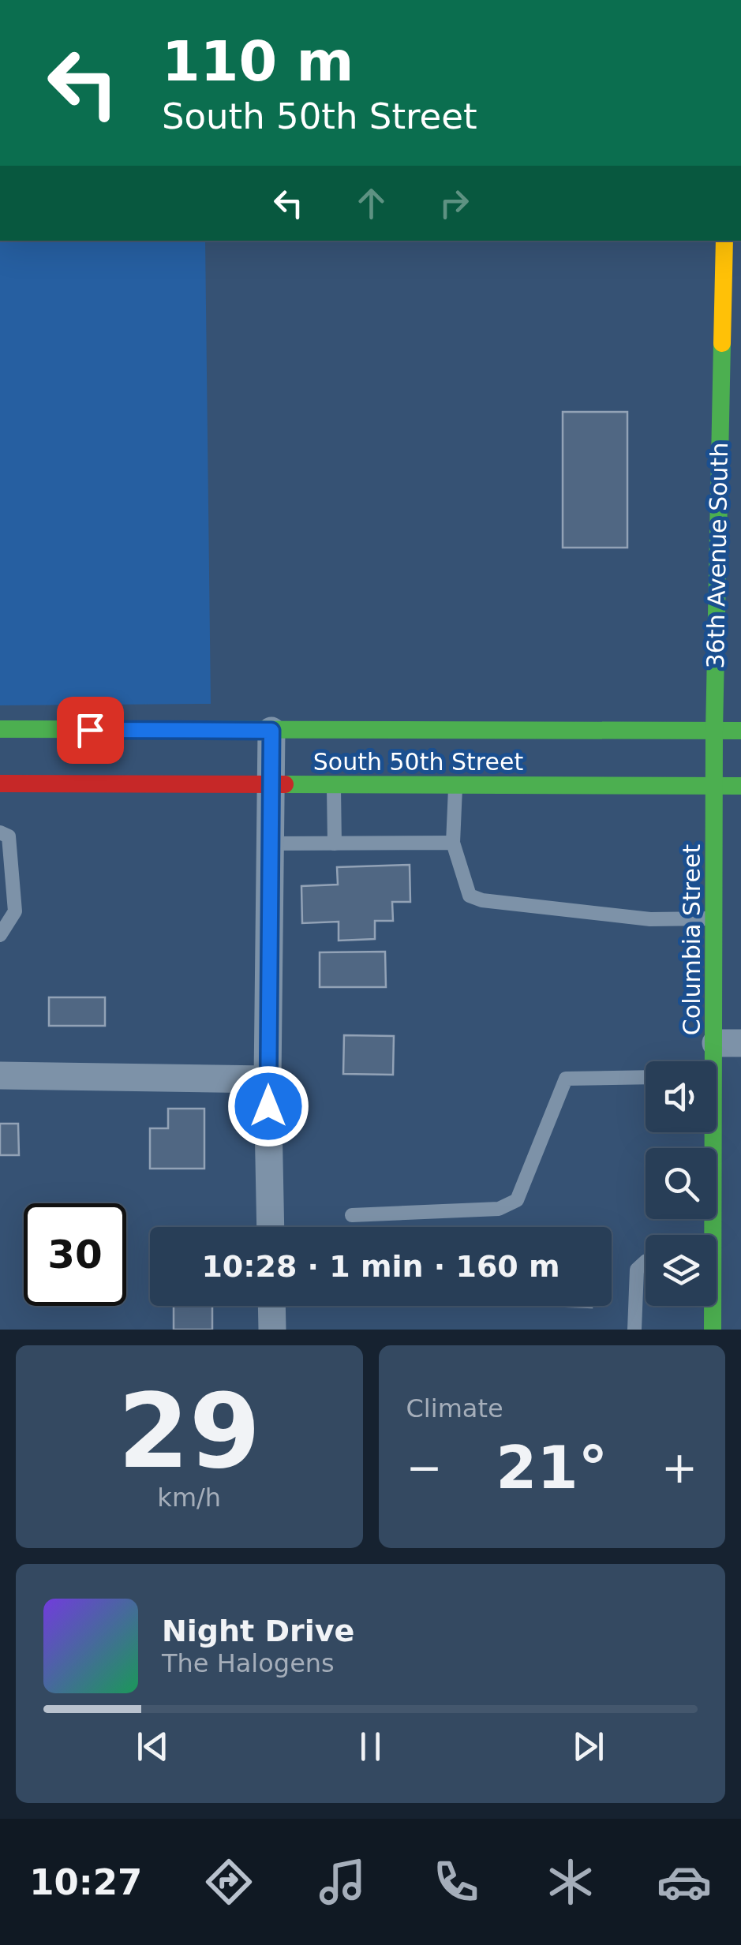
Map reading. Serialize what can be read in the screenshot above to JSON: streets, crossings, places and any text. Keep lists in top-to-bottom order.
{
  "streets": {
    "main road": ["36th Avenue South", "South 50th Street", "Columbia Street"]
  },
  "crossings": [
    ["36th Avenue South", "South 50th Street"],
    ["36th Avenue South", "Columbia Street"],
    ["South 50th Street", "Columbia Street"]
  ],
  "page": {
    "turn": ["110 m", "South 50th Street"],
    "limit": "30",
    "trip": "10:28 · 1 min · 160 m",
    "tile": [
      ["29", "km/h"],
      "Climate"
    ],
    "heat": ["−", "21°", "+"],
    "song": ["Night Drive", "The Halogens"],
    "tabs": "10:27"
  }
}
